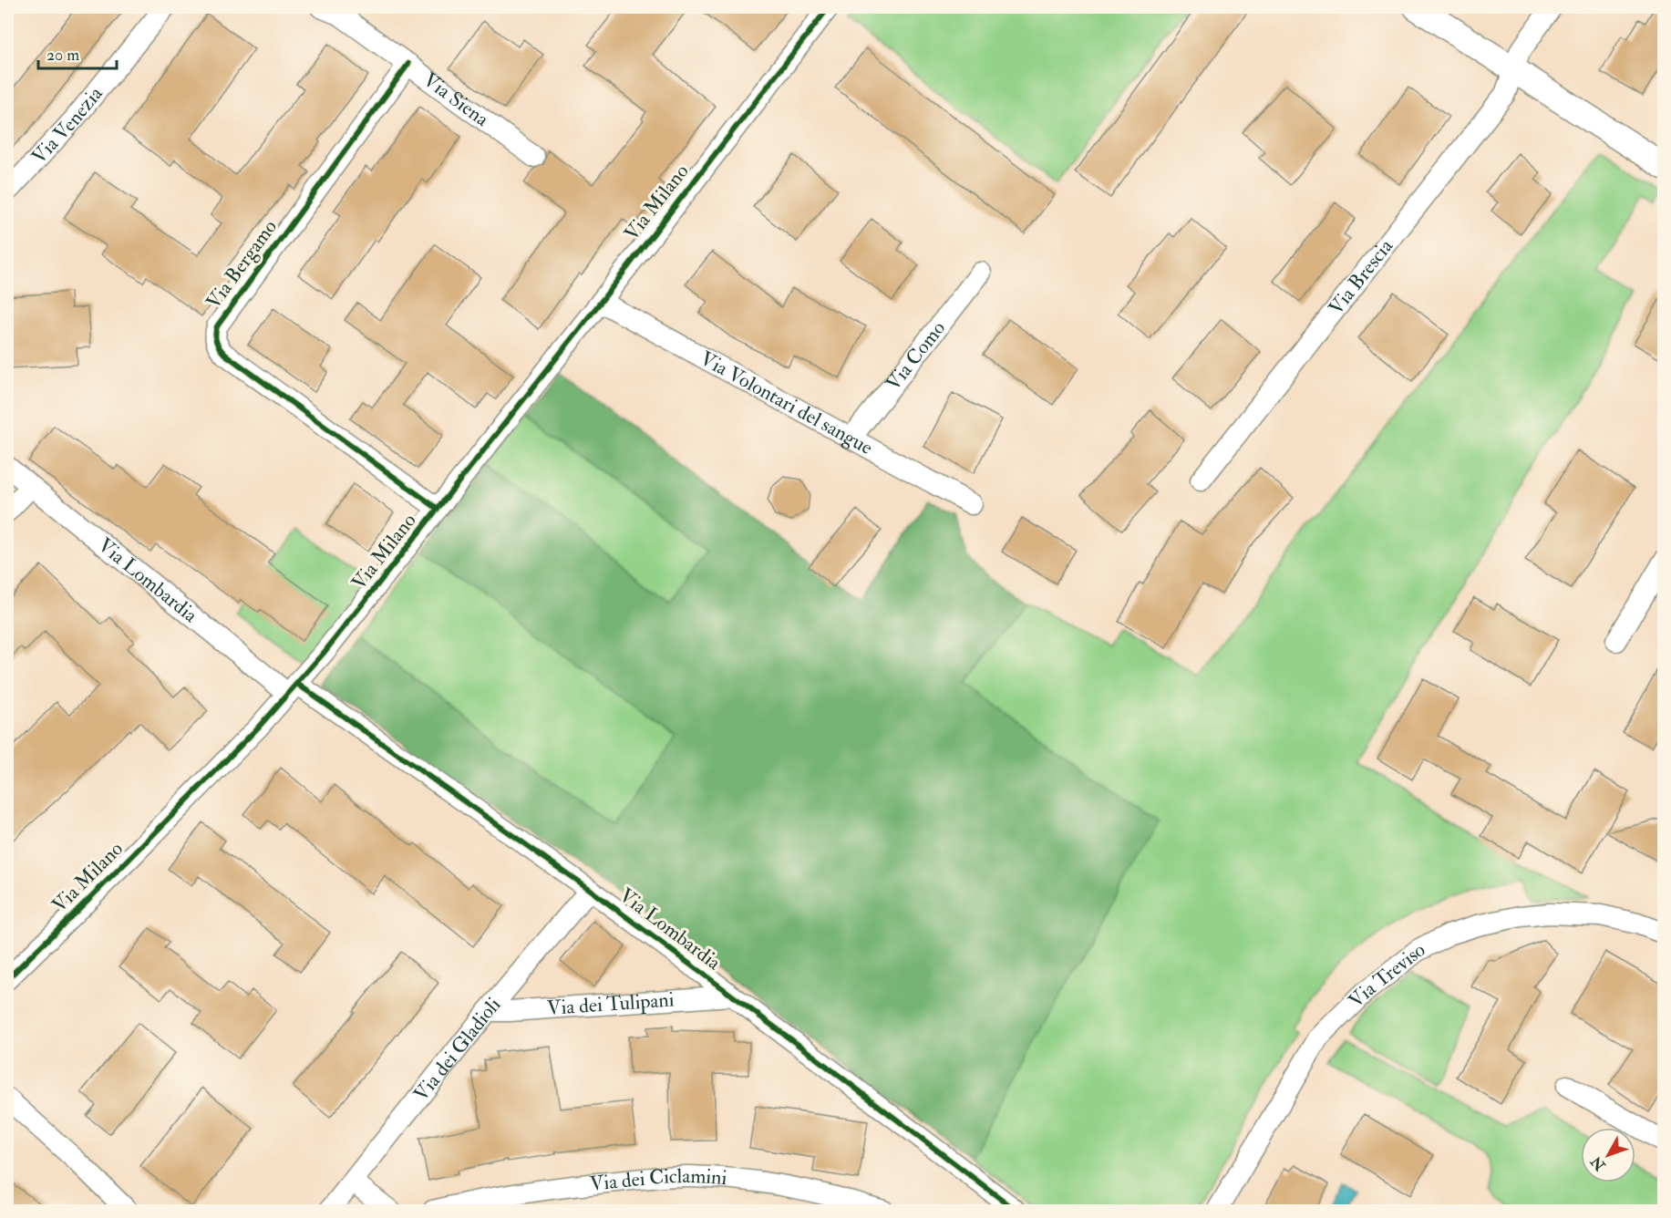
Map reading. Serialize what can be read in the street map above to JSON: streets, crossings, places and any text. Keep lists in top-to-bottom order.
{
  "streets": {
    "street": [
      "Via Siena",
      "Via Venezia",
      "Via Milano",
      "Via Bergamo",
      "Via Brescia",
      "Via Como",
      "Via Volontari del sangue",
      "Via Lombardia",
      "Via Treviso",
      "Via dei Tulipani",
      "Via dei Gladioli",
      "Via dei Ciclamini"
    ]
  },
  "crossings": [
    ["Via Siena", "Via Bergamo"],
    ["Via Milano", "Via Bergamo"],
    ["Via Milano", "Via Volontari del sangue"],
    ["Via Milano", "Via Lombardia"],
    ["Via Como", "Via Volontari del sangue"],
    ["Via Lombardia", "Via dei Tulipani"],
    ["Via Lombardia", "Via dei Gladioli"],
    ["Via dei Tulipani", "Via dei Gladioli"]
  ],
  "scale_bar": "20 m",
  "north": "bottom left"
}
